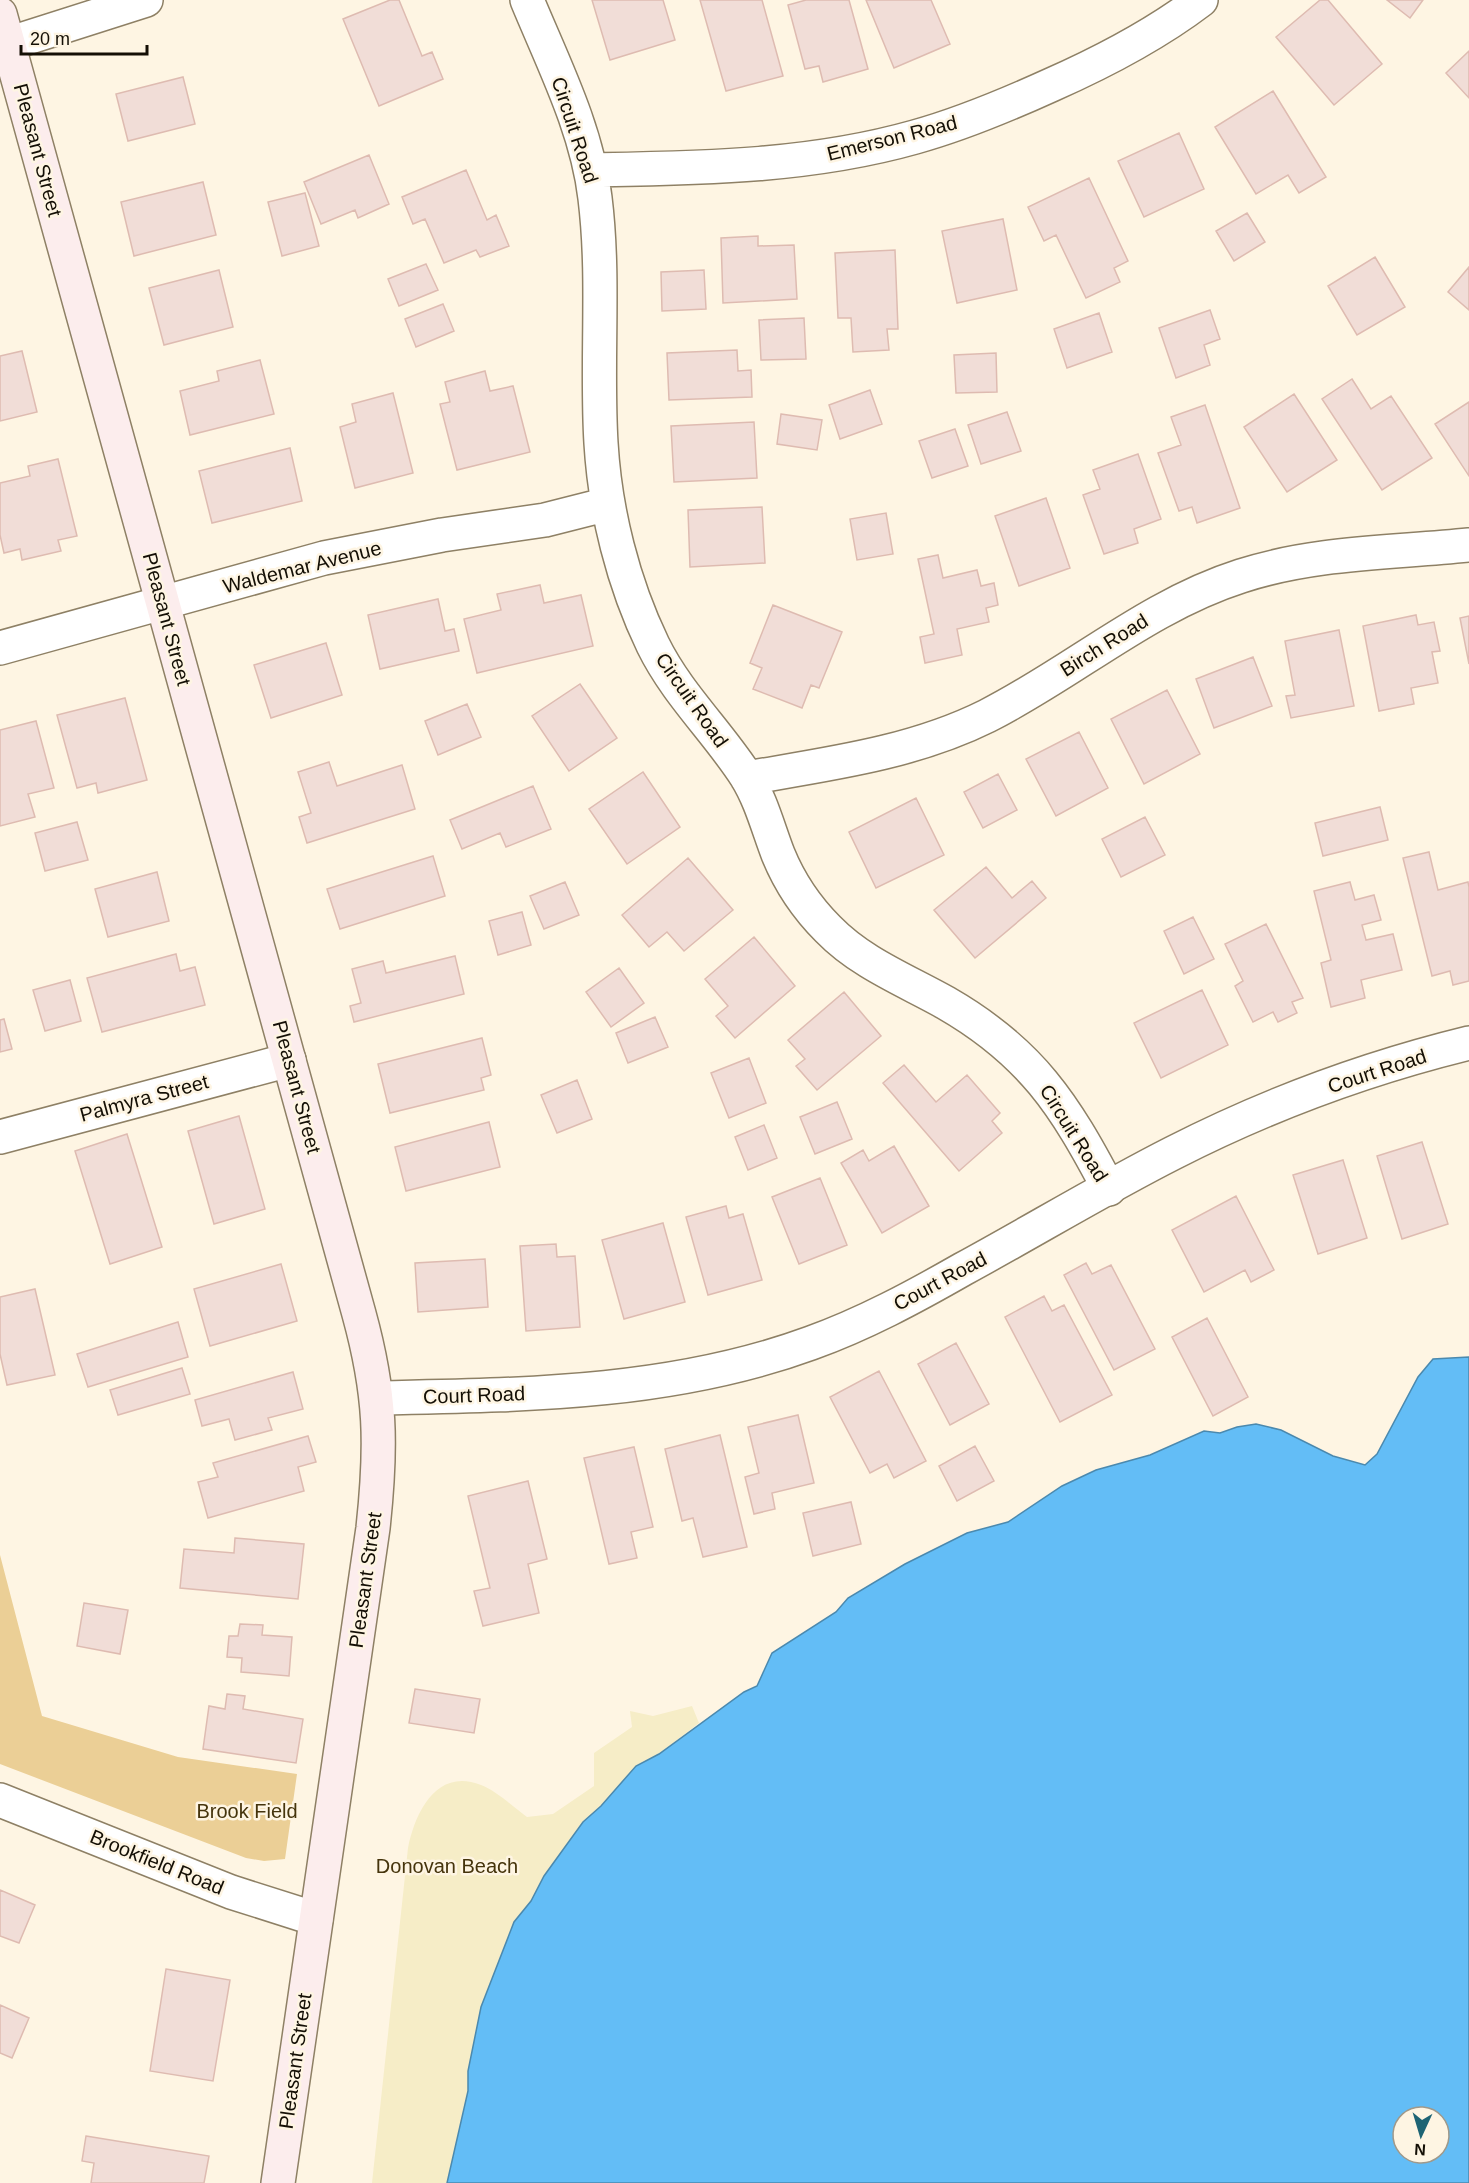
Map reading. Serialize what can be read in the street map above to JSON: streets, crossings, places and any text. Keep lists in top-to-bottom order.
{
  "streets": {
    "main road": ["Pleasant Street"],
    "street": [
      "Circuit Road",
      "Emerson Road",
      "Waldemar Avenue",
      "Birch Road",
      "Court Road",
      "Palmyra Street",
      "Brookfield Road"
    ]
  },
  "crossings": [
    ["Circuit Road", "Emerson Road"],
    ["Circuit Road", "Waldemar Avenue"],
    ["Circuit Road", "Birch Road"],
    ["Circuit Road", "Court Road"],
    ["Pleasant Street", "Waldemar Avenue"],
    ["Pleasant Street", "Court Road"],
    ["Pleasant Street", "Palmyra Street"],
    ["Pleasant Street", "Brookfield Road"]
  ],
  "parks": ["Brook Field", "Donovan Beach"],
  "scale_bar": "20 m",
  "north": "bottom"
}
